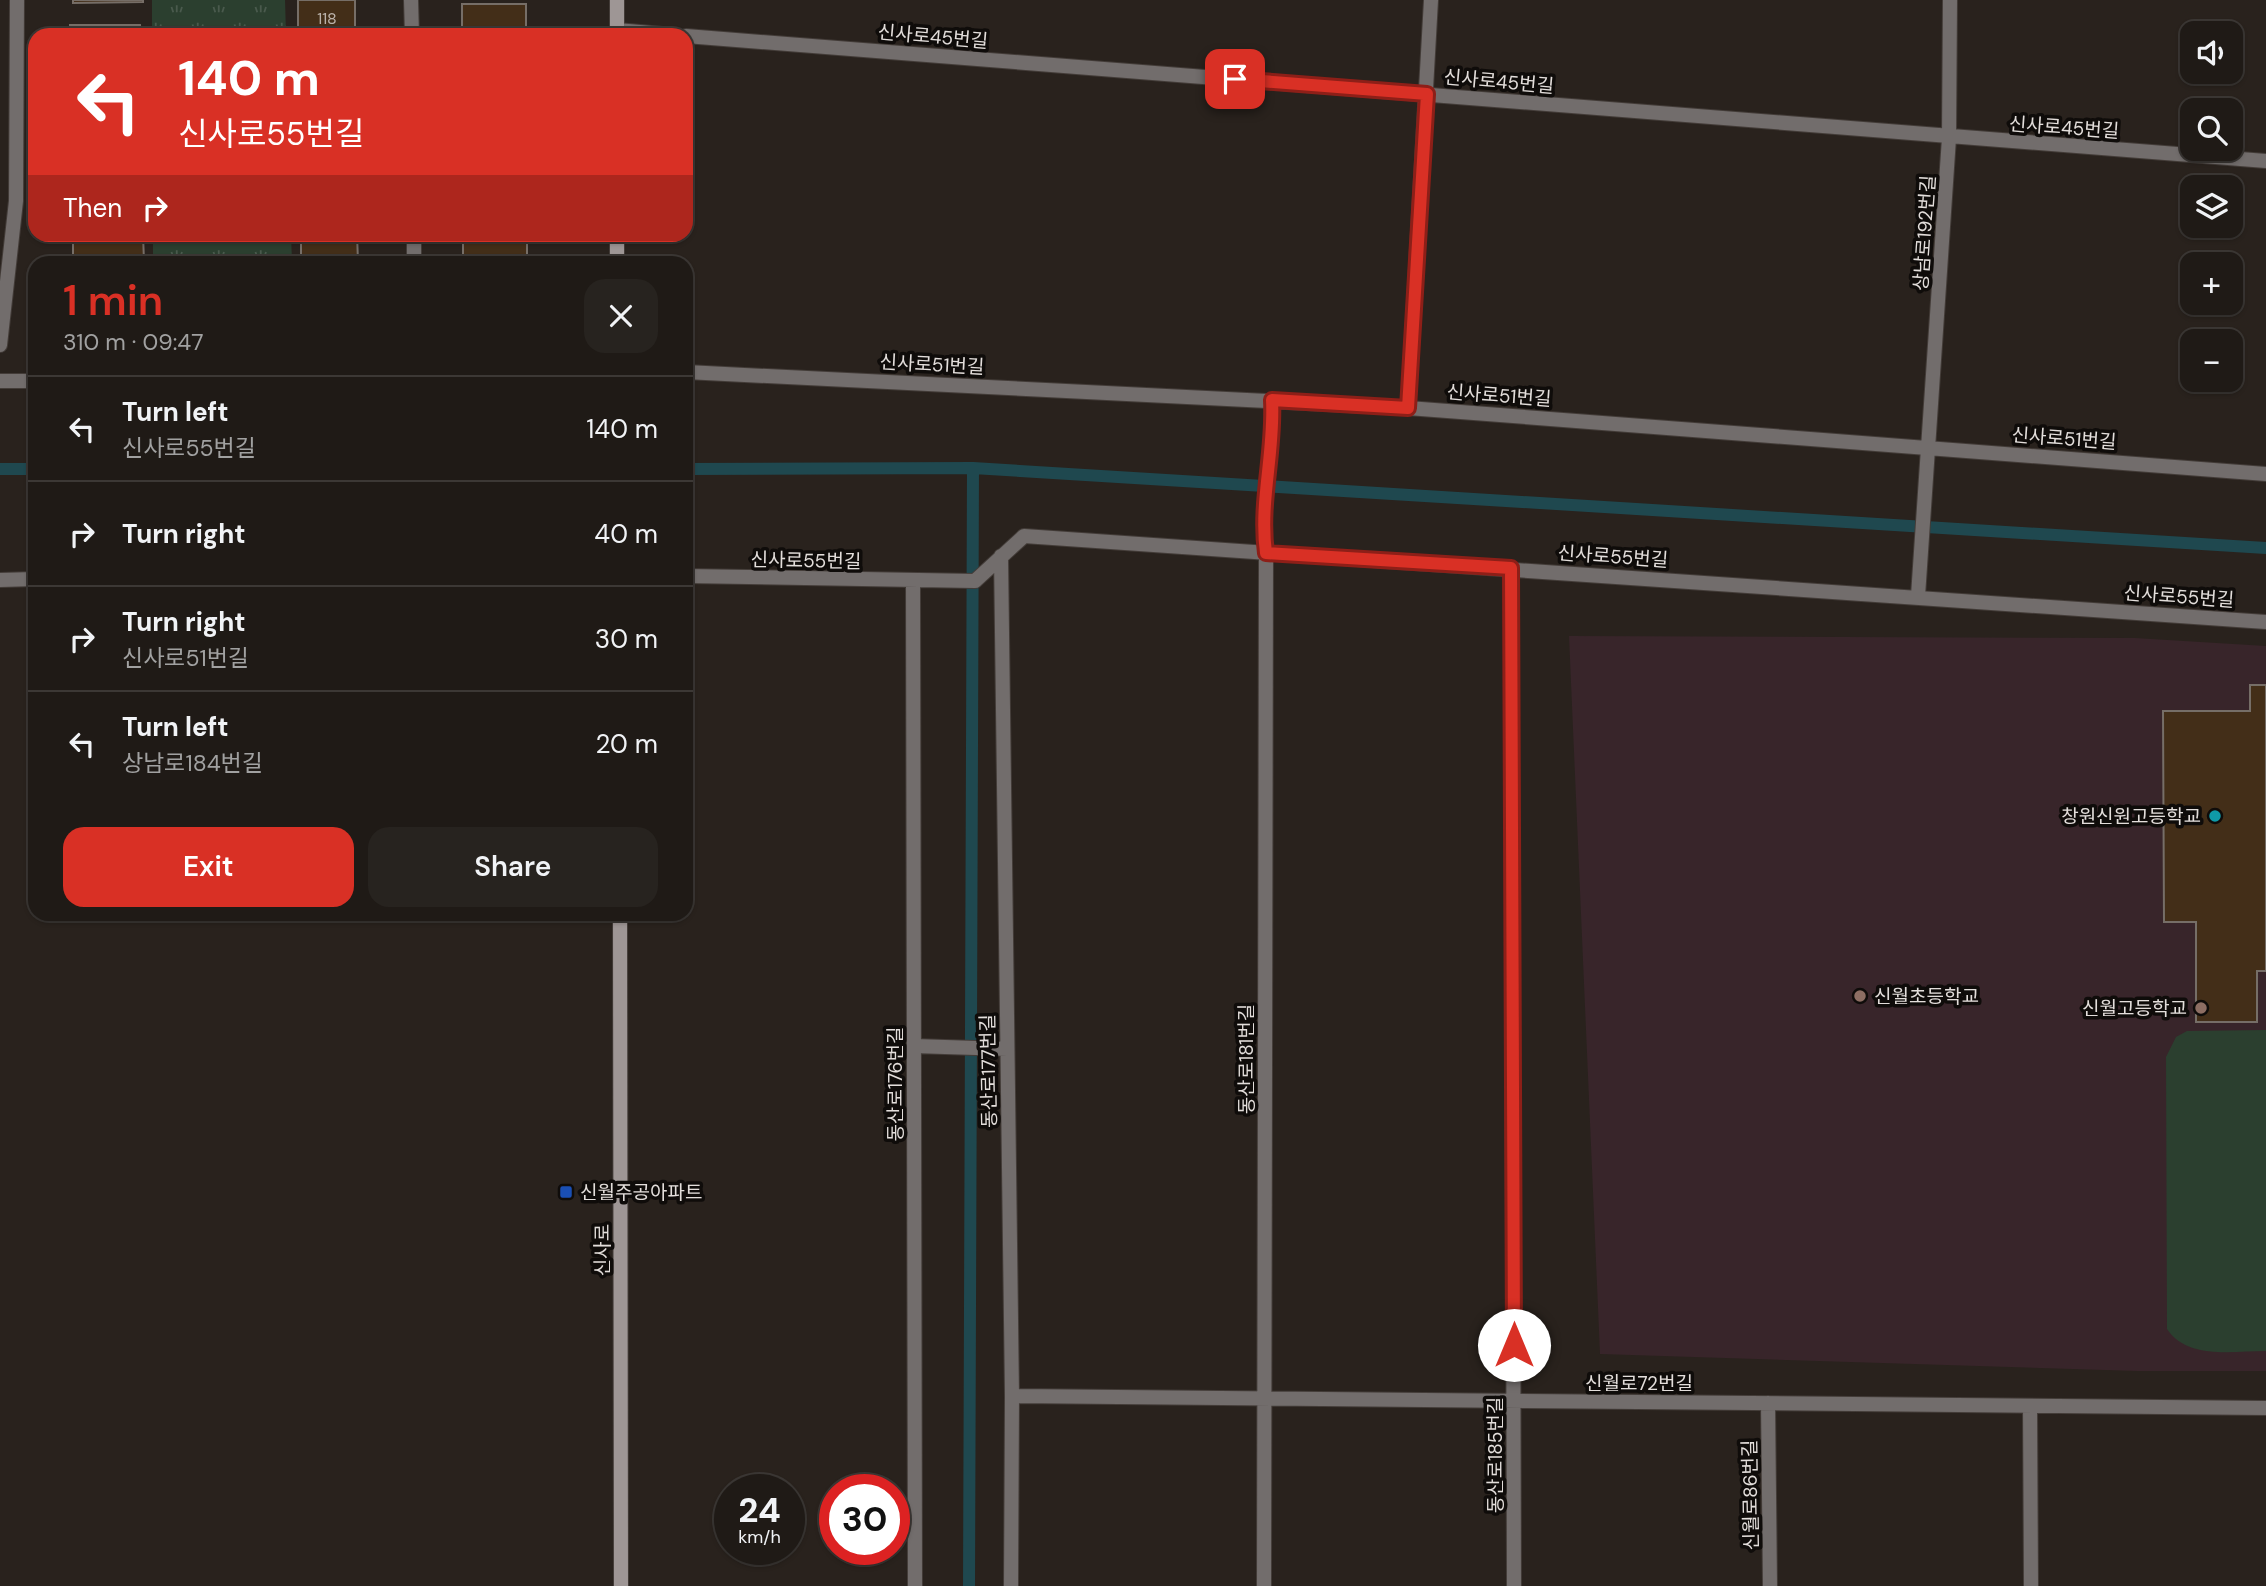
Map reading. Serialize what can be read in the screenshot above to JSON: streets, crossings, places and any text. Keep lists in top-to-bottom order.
{
  "streets": {
    "main road": ["신사로"],
    "street": [
      "신사로45번길",
      "상남로192번길",
      "신사로51번길",
      "신사로55번길",
      "동산로181번길",
      "동산로177번길",
      "동산로176번길",
      "신월로72번길",
      "동산로185번길",
      "신월로86번길"
    ]
  },
  "crossings": [
    ["신사로45번길", "상남로192번길"],
    ["상남로192번길", "신사로51번길"],
    ["상남로192번길", "신사로55번길"],
    ["신사로51번길", "동산로181번길"],
    ["신사로55번길", "동산로181번길"],
    ["신사로55번길", "동산로177번길"],
    ["신사로55번길", "동산로176번길"],
    ["신사로55번길", "동산로185번길"],
    ["동산로181번길", "신월로72번길"],
    ["동산로177번길", "신월로72번길"],
    ["신월로72번길", "동산로185번길"],
    ["신월로72번길", "신월로86번길"]
  ],
  "places": {
    "other": ["창원신원고등학교", "신월초등학교", "신월고등학교"],
    "transit": ["신월주공아파트"]
  },
  "house_numbers": ["118"],
  "page": {
    "map_buttons": ["+", "−"],
    "turn": ["140 m", "신사로55번길"],
    "then": "Then",
    "heading": ["1 min", "310 m · 09:47"],
    "list": [
      {
        "name": "Turn left",
        "note": "신사로55번길",
        "value": "140 m"
      },
      {
        "name": "Turn right",
        "value": "40 m"
      },
      {
        "name": "Turn right",
        "note": "신사로51번길",
        "value": "30 m"
      },
      {
        "name": "Turn left",
        "note": "상남로184번길",
        "value": "20 m"
      }
    ],
    "buttons": ["Exit", "Share"],
    "speed": "24 km/h",
    "limit": "30"
  }
}
